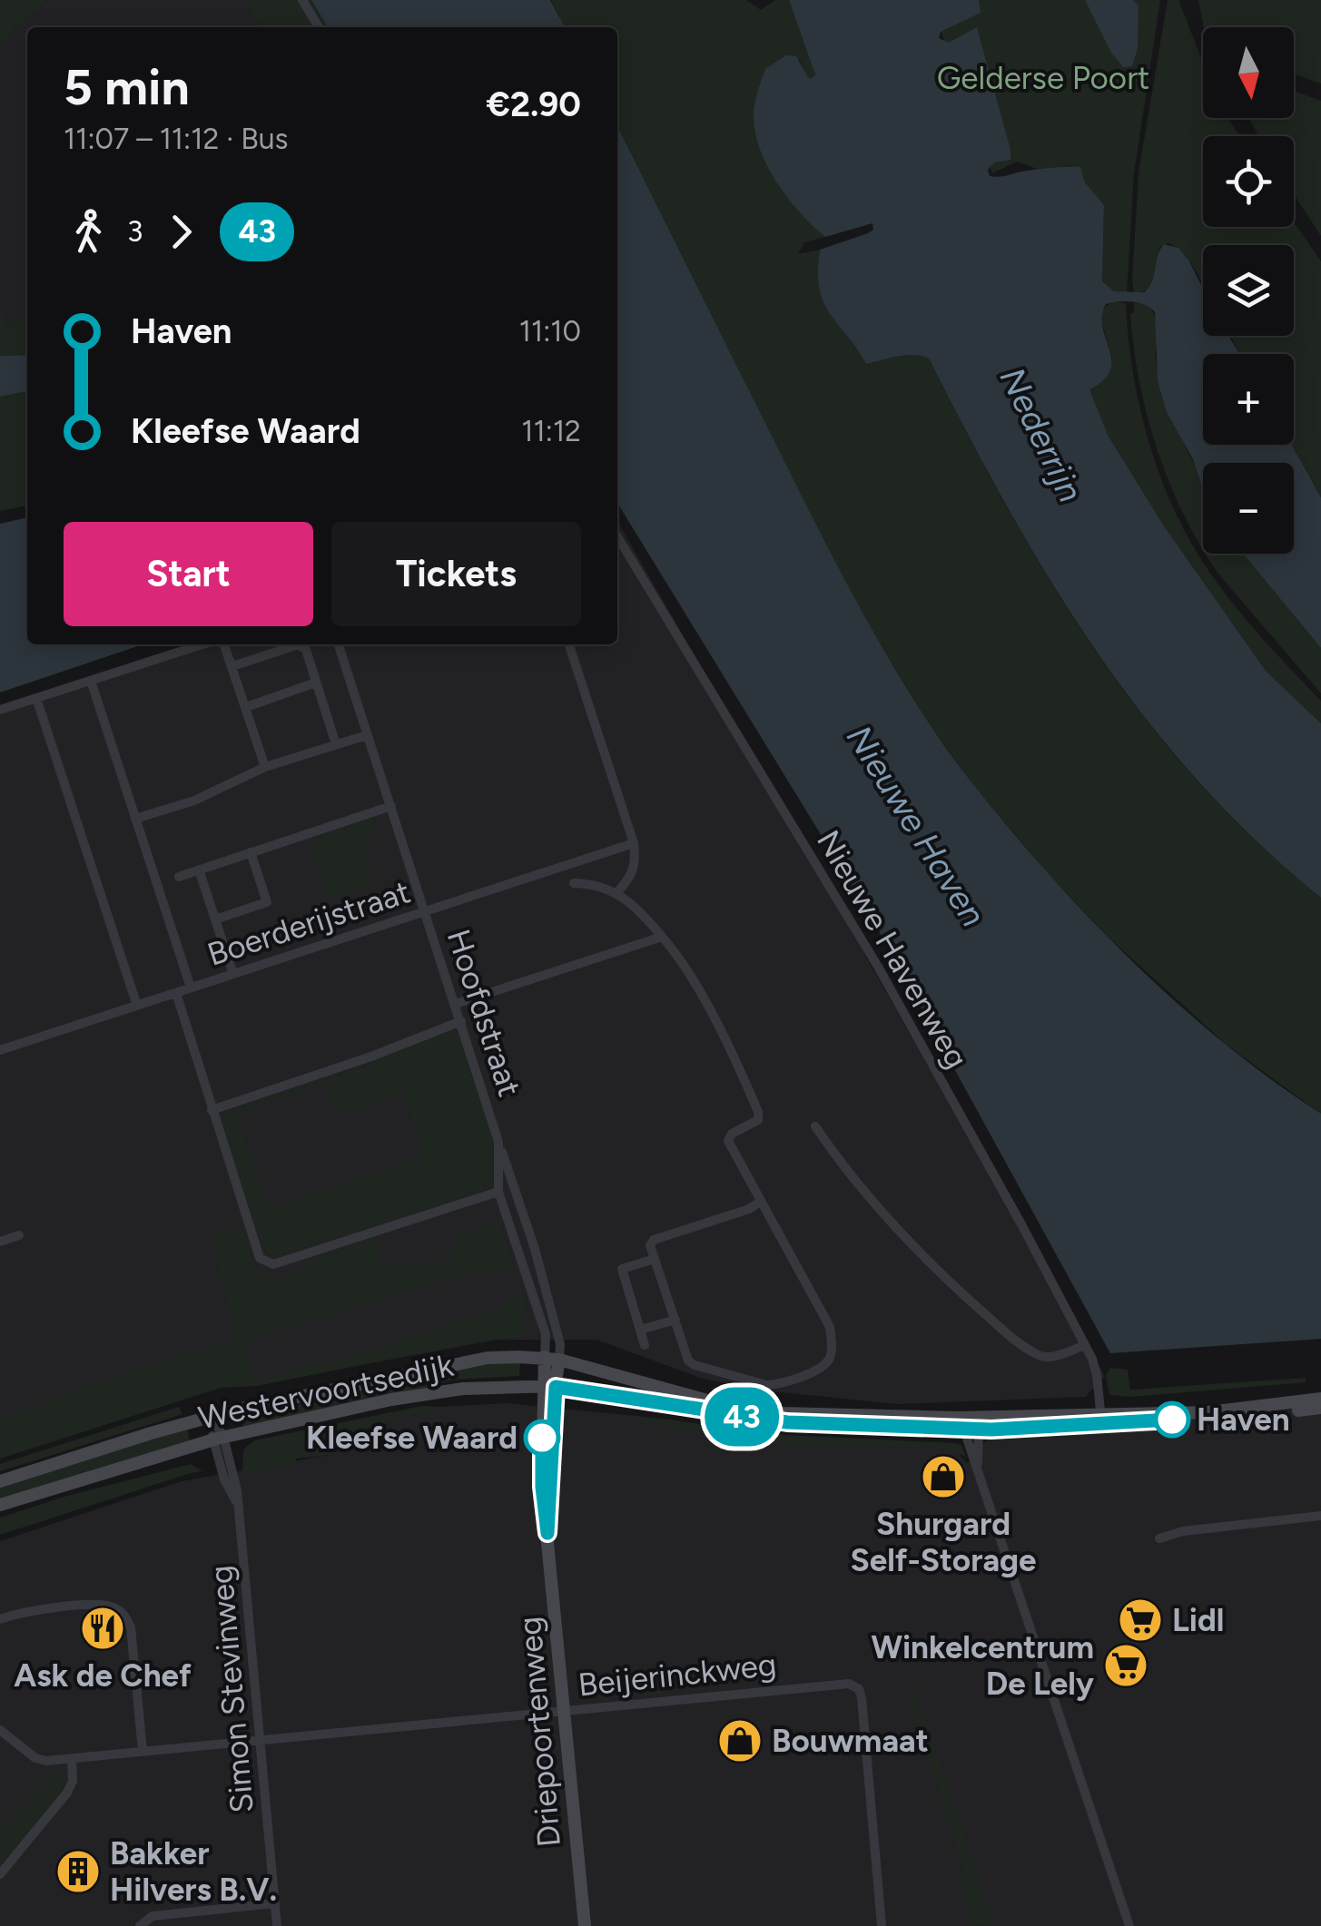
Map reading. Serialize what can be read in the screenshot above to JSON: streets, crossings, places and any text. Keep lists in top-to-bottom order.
{
  "streets": {
    "main road": ["Westervoortsedijk", "Driepoortenweg"],
    "street": [
      "Boerderijstraat",
      "Nieuwe Havenweg",
      "Hoofdstraat",
      "Beijerinckweg",
      "Simon Stevinweg"
    ]
  },
  "crossings": [
    ["Boerderijstraat", "Hoofdstraat"],
    ["Nieuwe Havenweg", "Westervoortsedijk"],
    ["Westervoortsedijk", "Simon Stevinweg"],
    ["Westervoortsedijk", "Driepoortenweg"],
    ["Beijerinckweg", "Simon Stevinweg"],
    ["Beijerinckweg", "Driepoortenweg"]
  ],
  "water": ["Nederrijn", "Nieuwe Haven"],
  "parks": ["Gelderse Poort"],
  "places": {
    "other": ["Haven", "Kleefse Waard"],
    "shop": ["Shurgard Self-Storage", "Bouwmaat"],
    "supermarket": ["Lidl", "Winkelcentrum De Lely"],
    "restaurant": ["Ask de Chef"],
    "building": ["Bakker Hilvers B.V."]
  },
  "lines": ["bus line 43"],
  "north": "bottom",
  "page": {
    "on_map": "43",
    "map_buttons": ["+", "−"],
    "heading": ["5 min", "11:07 – 11:12 · Bus", "€2.90"],
    "legs": ["3", "43"],
    "list": [
      {
        "name": "Haven",
        "value": "11:10"
      },
      {
        "name": "Kleefse Waard",
        "value": "11:12"
      }
    ],
    "buttons": ["Start", "Tickets"]
  }
}
